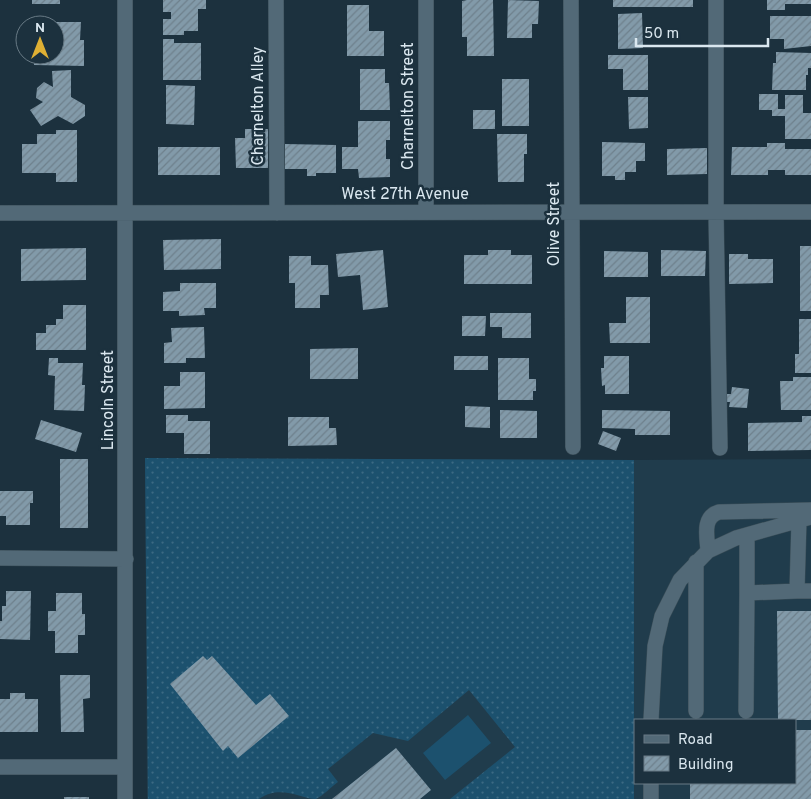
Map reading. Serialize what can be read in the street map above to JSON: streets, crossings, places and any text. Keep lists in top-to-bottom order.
{
  "streets": {
    "street": [
      "Charnelton Alley",
      "Charnelton Street",
      "West 27th Avenue",
      "Olive Street",
      "Lincoln Street"
    ]
  },
  "crossings": [
    ["Charnelton Alley", "West 27th Avenue"],
    ["Charnelton Street", "West 27th Avenue"],
    ["West 27th Avenue", "Olive Street"],
    ["West 27th Avenue", "Lincoln Street"]
  ],
  "legend": ["Road", "Building"],
  "scale_bar": "50 m",
  "north": "top"
}
